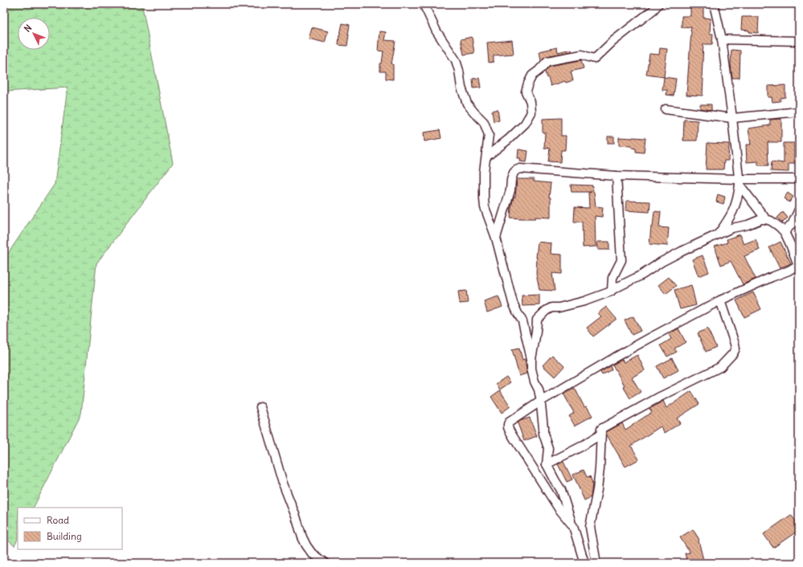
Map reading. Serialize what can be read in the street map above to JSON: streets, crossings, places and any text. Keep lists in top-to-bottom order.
{
  "legend": ["Road", "Building"],
  "north": "top left"
}
